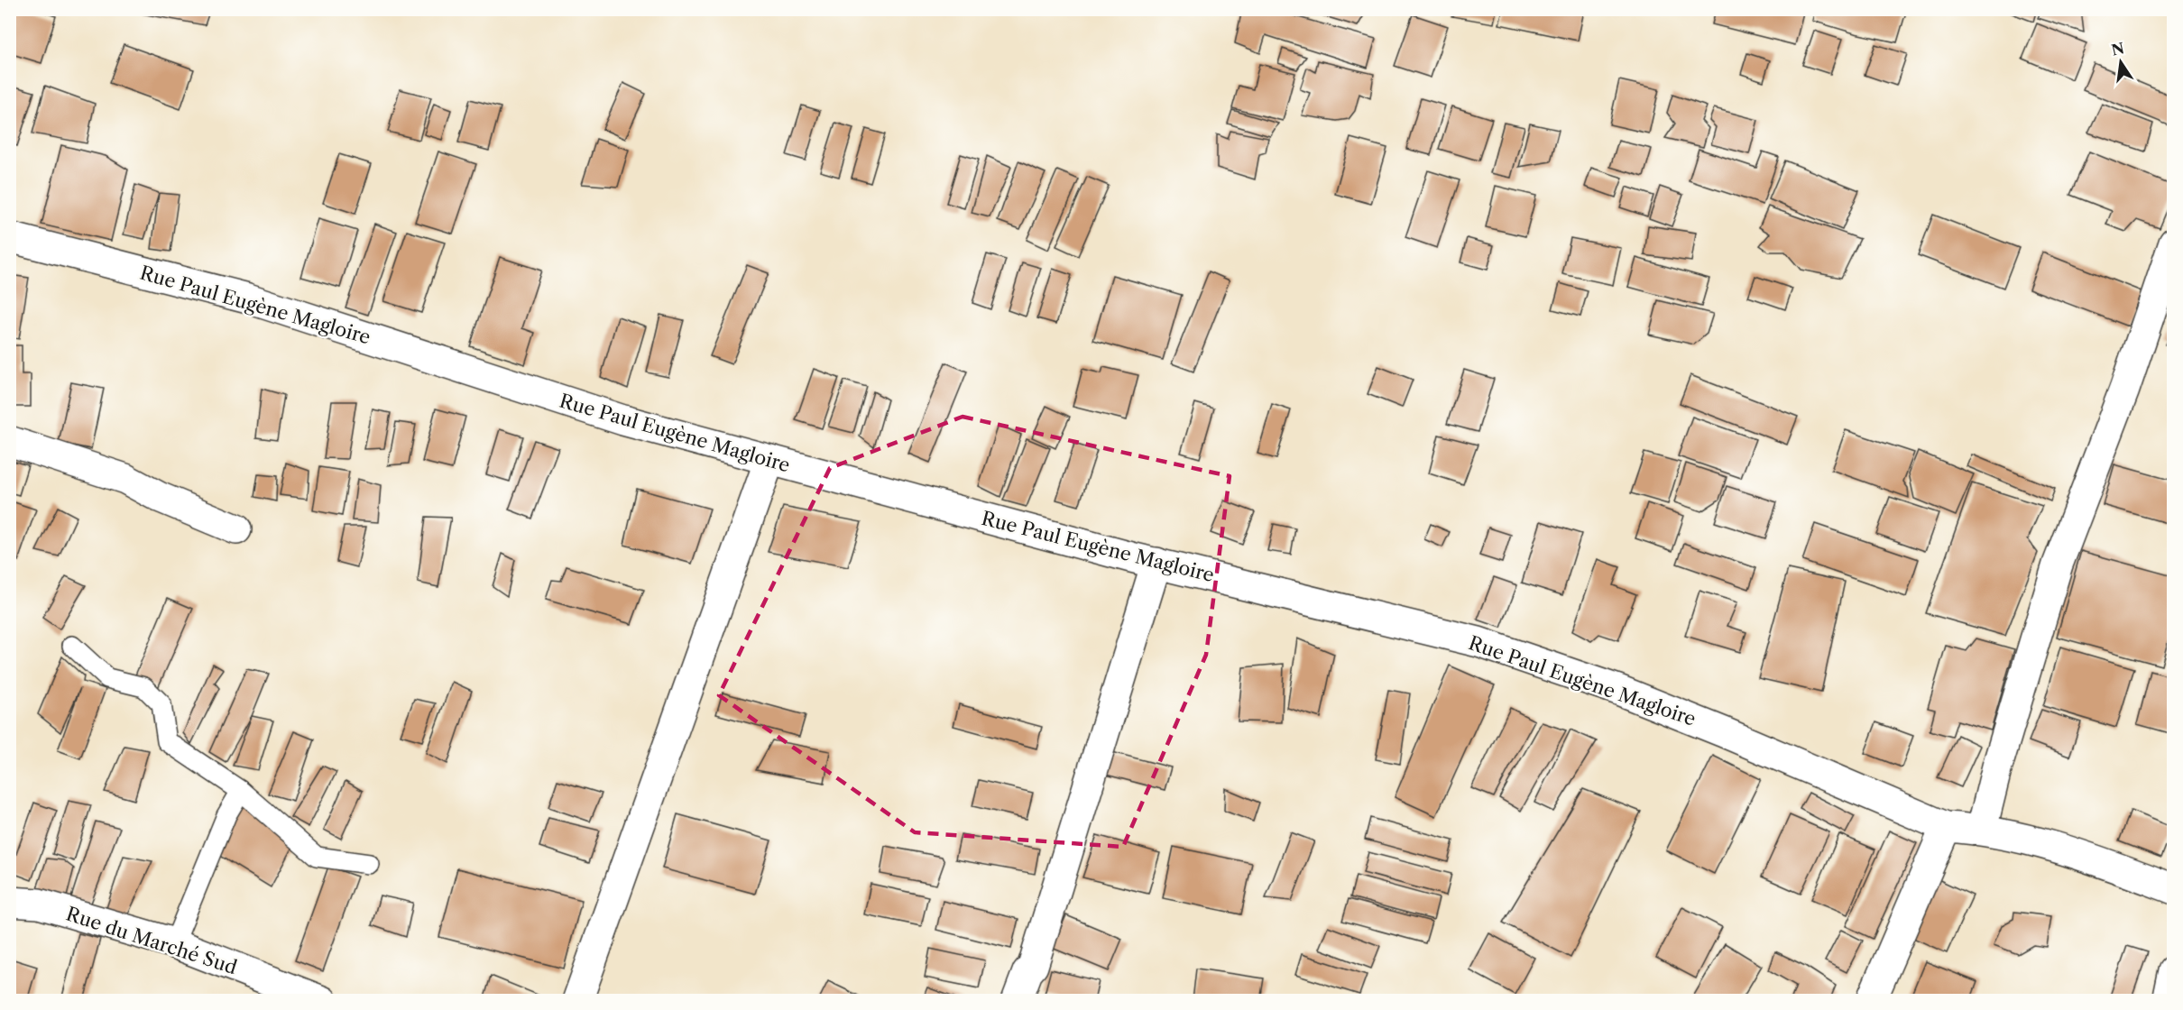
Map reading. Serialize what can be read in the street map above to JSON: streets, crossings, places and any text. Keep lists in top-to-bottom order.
{
  "streets": {
    "street": ["Rue Paul Eugène Magloire", "Rue du Marché Sud"]
  },
  "north": "top"
}
